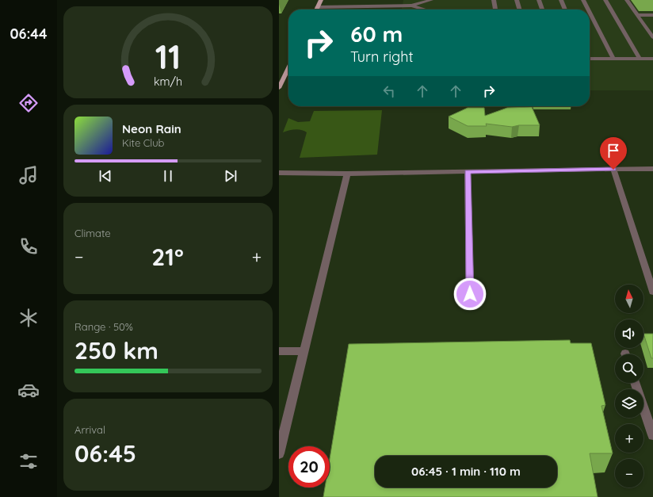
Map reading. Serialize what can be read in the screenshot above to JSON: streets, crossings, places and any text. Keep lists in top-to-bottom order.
{
  "north": "top",
  "page": {
    "tabs": "06:44",
    "turn": ["60 m", "Turn right"],
    "song": ["Neon Rain", "Kite Club"],
    "tile": [
      "Climate",
      ["Range · 50%", "250 km"],
      ["Arrival", "06:45"]
    ],
    "heat": ["−", "21°", "+"],
    "map_buttons": ["+", "−"],
    "limit": "20",
    "trip": "06:45 · 1 min · 110 m",
    "gauge": ["11", "km/h"]
  }
}
